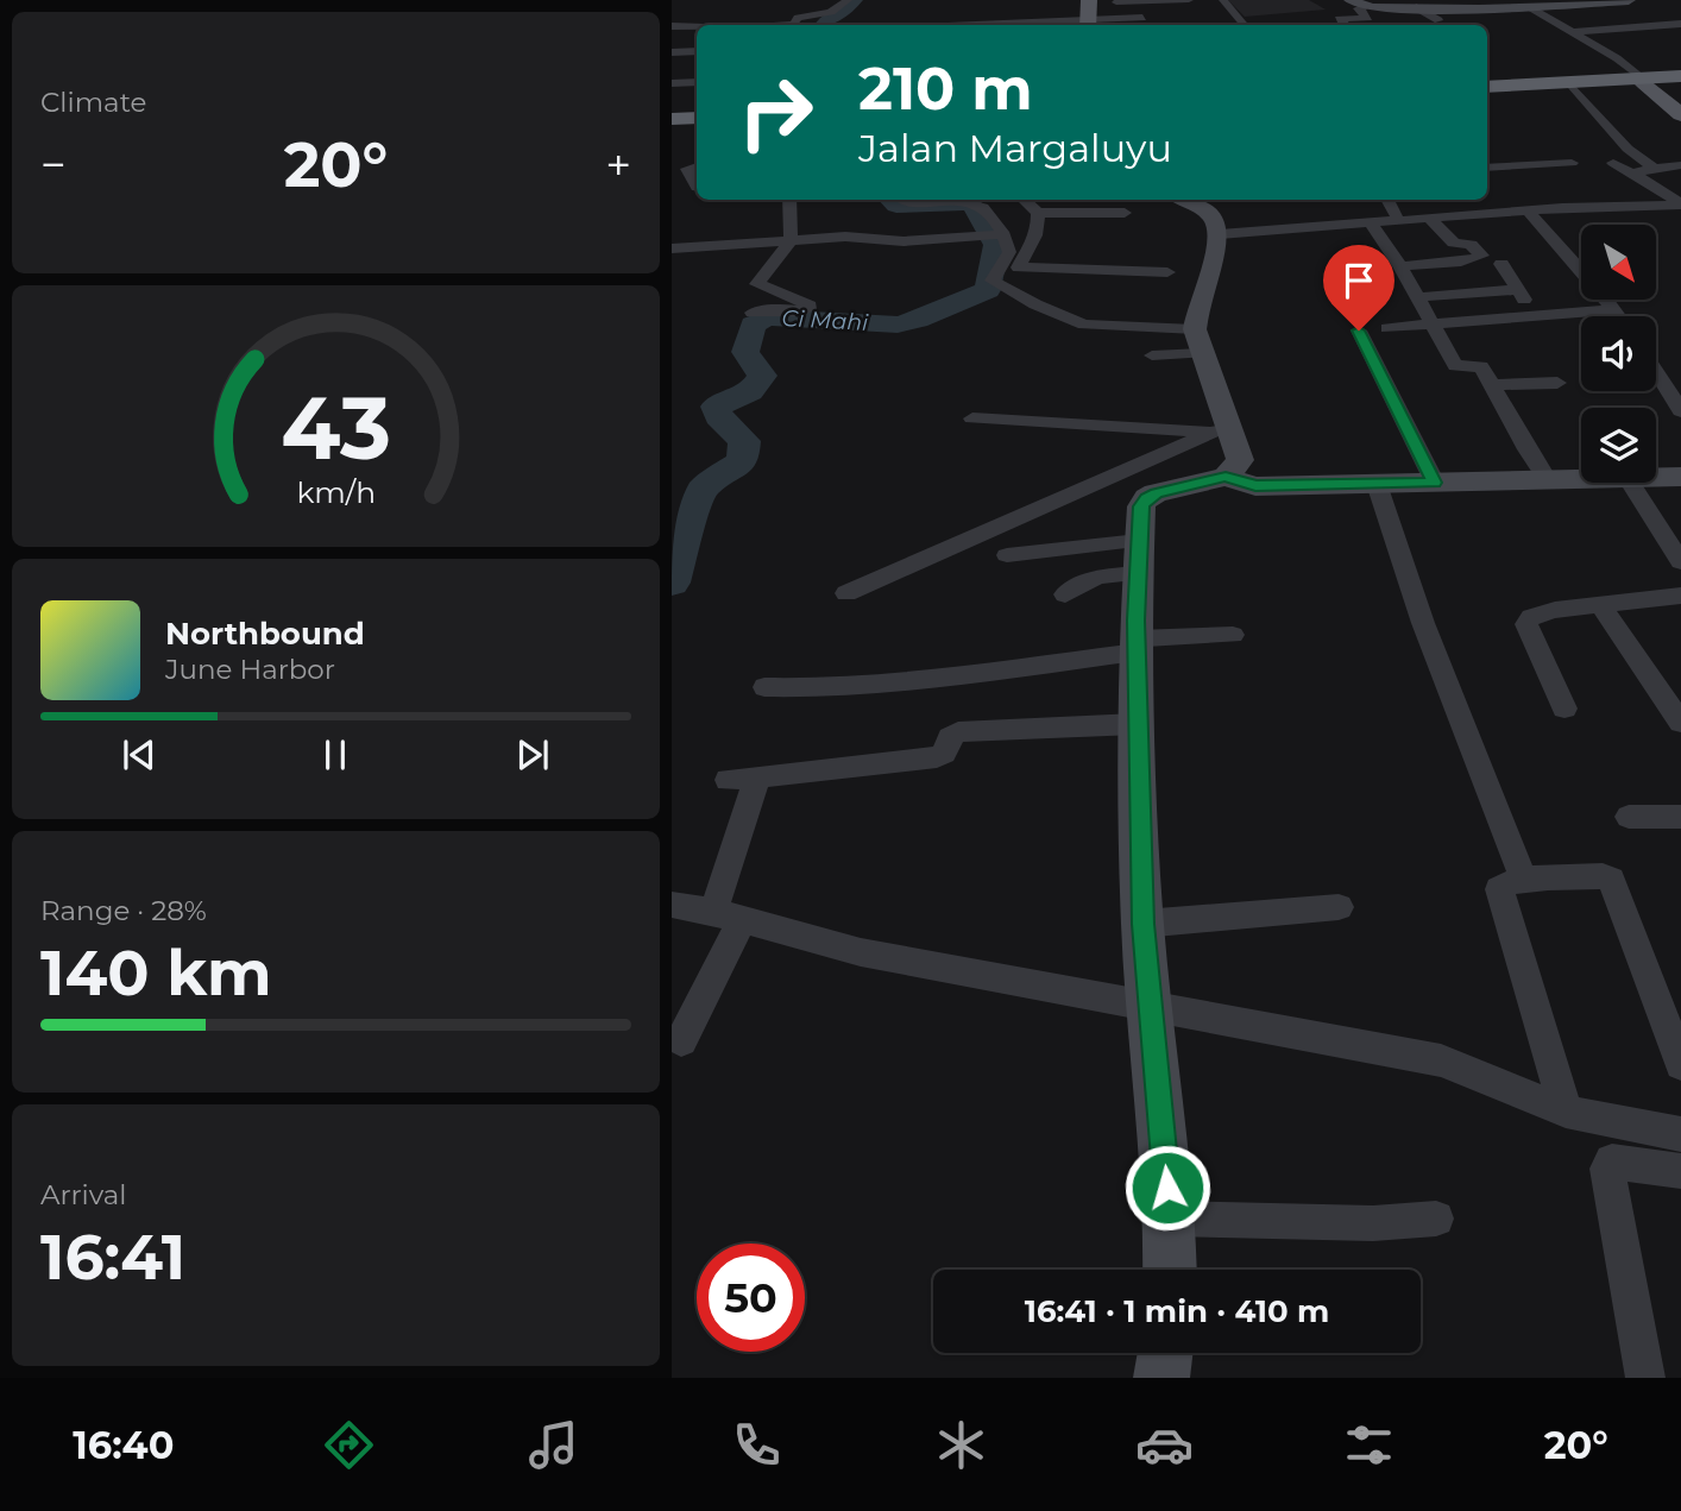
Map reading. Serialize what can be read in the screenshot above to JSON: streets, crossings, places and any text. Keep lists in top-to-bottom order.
{
  "water": ["Ci Mahi"],
  "north": "bottom right",
  "page": {
    "tile": [
      "Climate",
      ["Range · 28%", "140 km"],
      ["Arrival", "16:41"]
    ],
    "turn": ["210 m", "Jalan Margaluyu"],
    "heat": ["−", "20°", "+"],
    "song": ["Northbound", "June Harbor"],
    "limit": "50",
    "trip": "16:41 · 1 min · 410 m",
    "tabs": ["16:40", "20°"],
    "gauge": ["43", "km/h"]
  }
}
